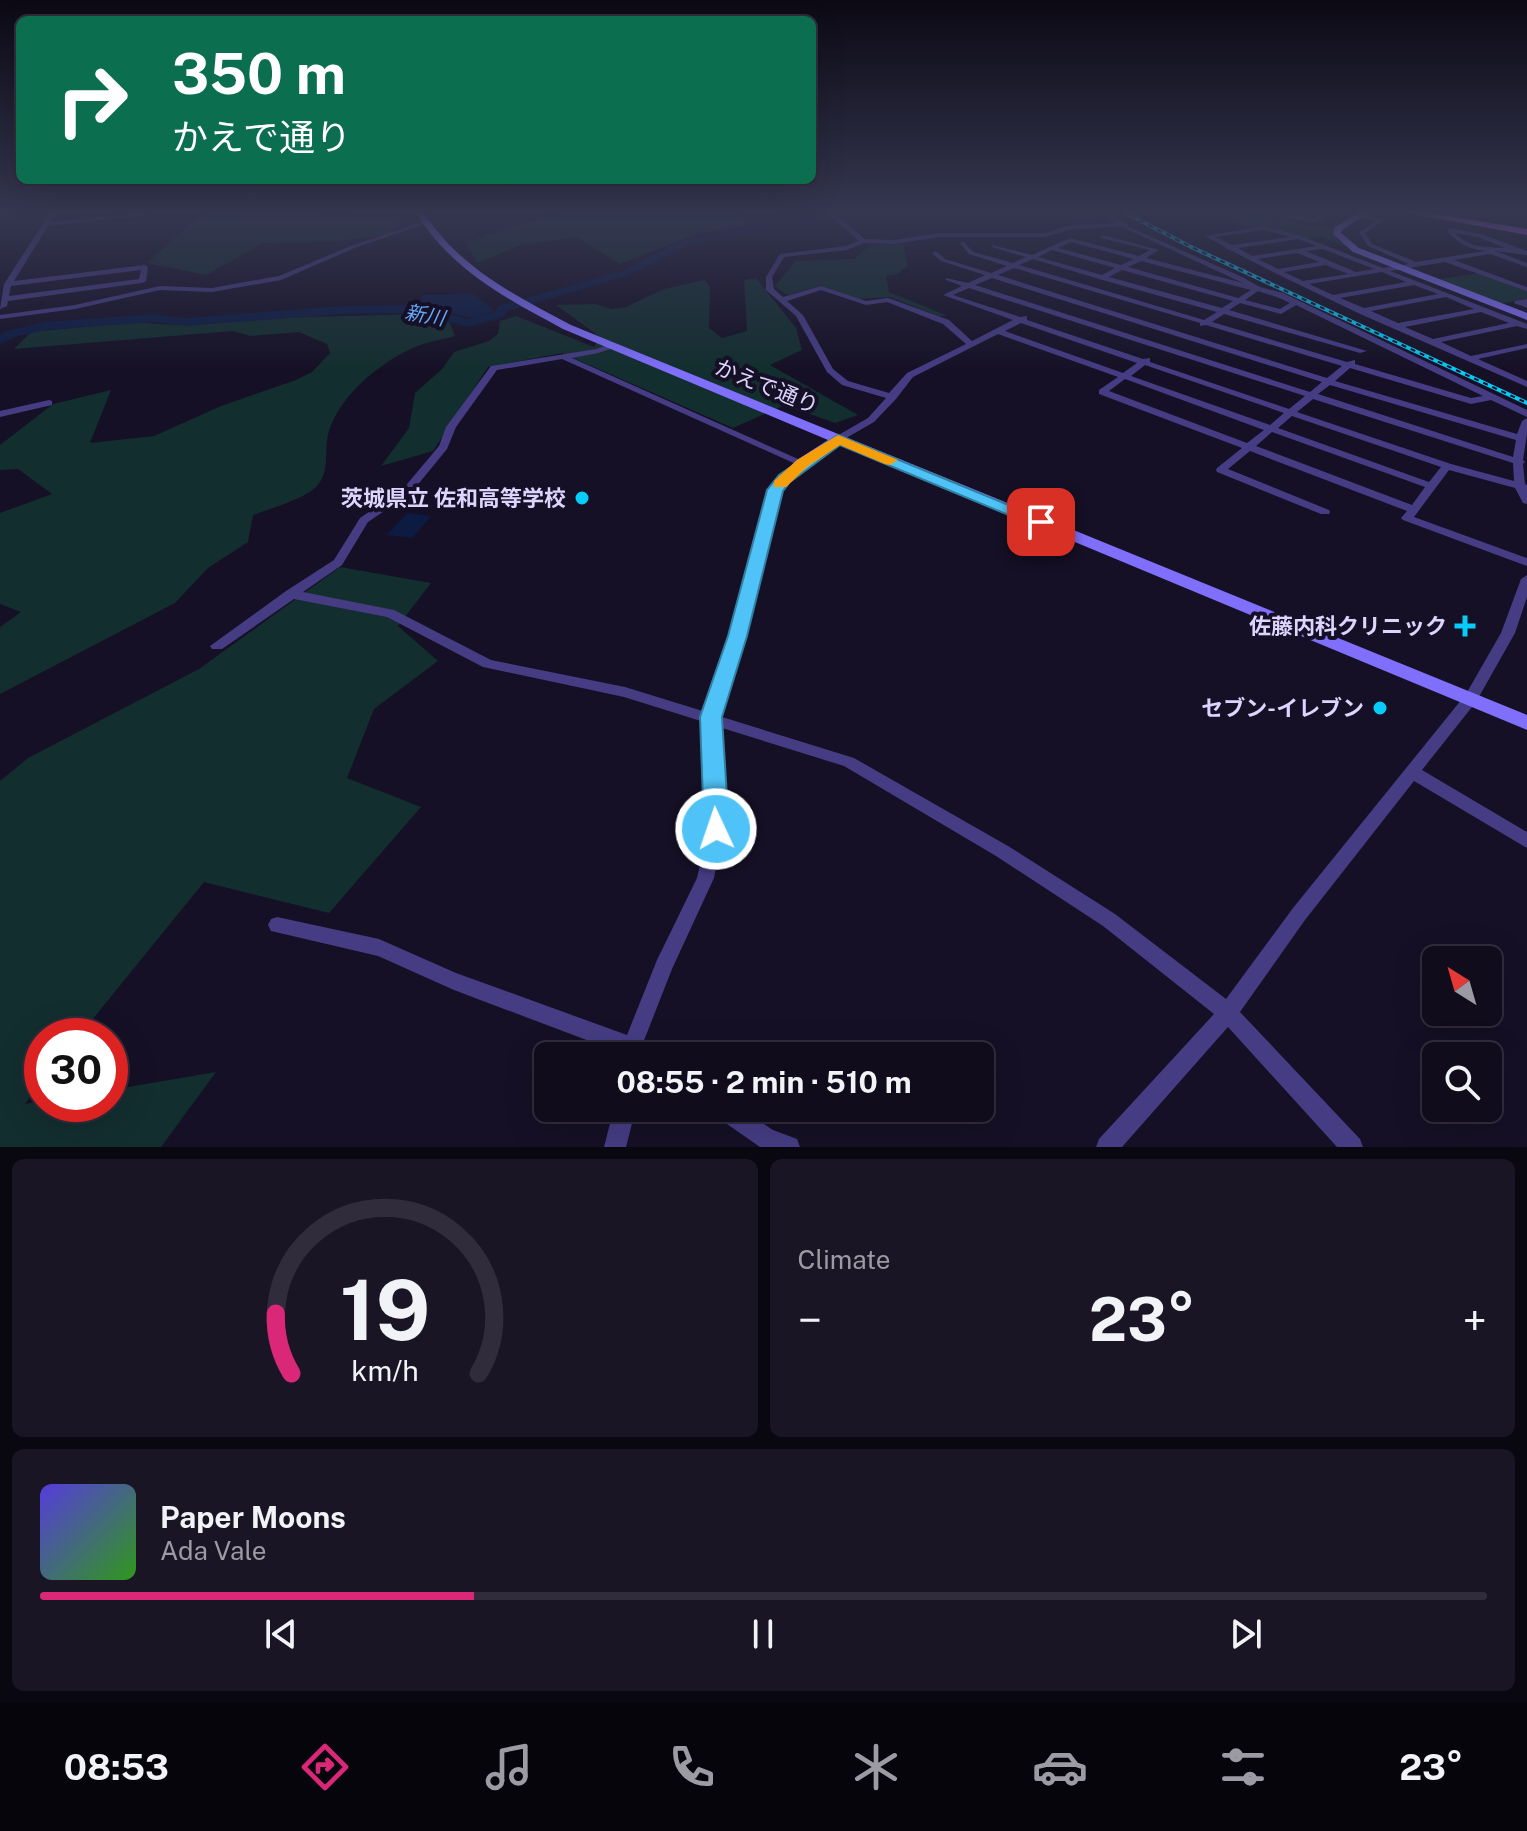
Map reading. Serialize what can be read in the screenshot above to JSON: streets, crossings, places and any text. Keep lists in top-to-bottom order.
{
  "streets": {
    "street": ["かえで通り"]
  },
  "water": ["新川"],
  "places": {
    "other": ["茨城県立 佐和高等学校", "セブン-イレブン"],
    "health": ["佐藤内科クリニック"]
  },
  "north": "top left",
  "page": {
    "turn": ["350 m", "かえで通り"],
    "limit": "30",
    "trip": "08:55 · 2 min · 510 m",
    "tile": "Climate",
    "heat": ["−", "23°", "+"],
    "song": ["Paper Moons", "Ada Vale"],
    "tabs": ["08:53", "23°"],
    "gauge": ["19", "km/h"]
  }
}
